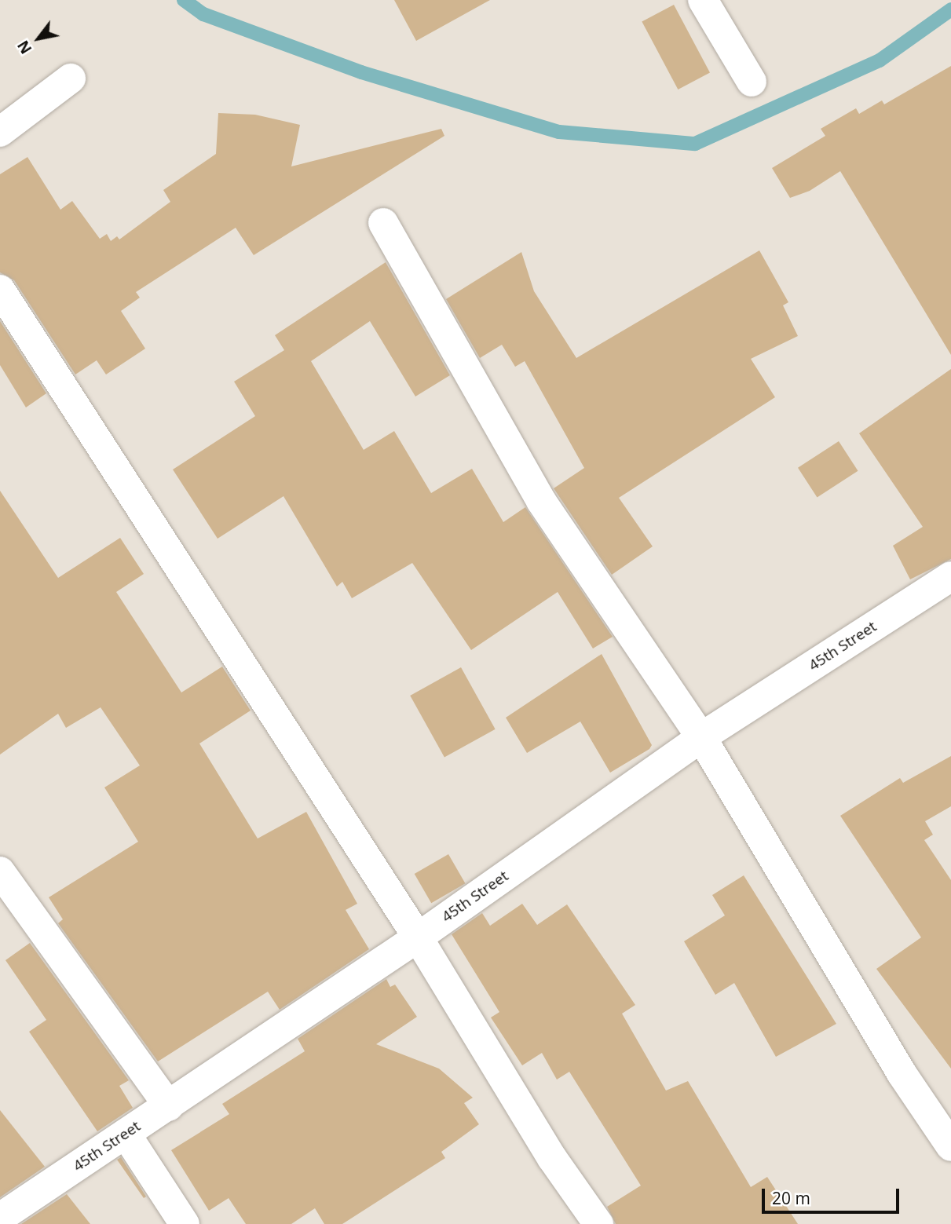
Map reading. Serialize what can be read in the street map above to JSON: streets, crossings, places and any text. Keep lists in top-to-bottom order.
{
  "streets": {
    "street": ["45th Street"]
  },
  "scale_bar": "20 m",
  "north": "bottom left"
}
